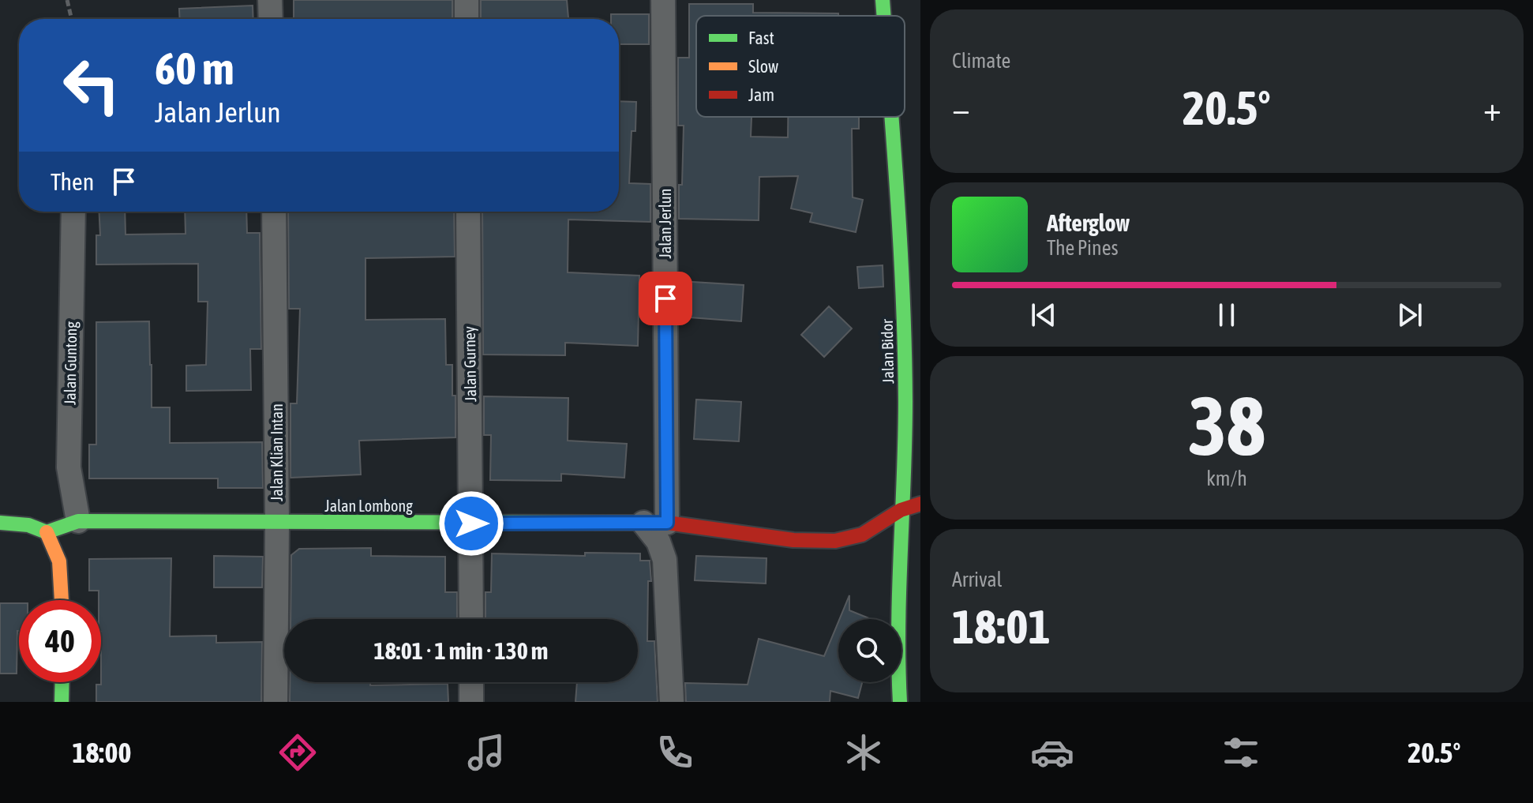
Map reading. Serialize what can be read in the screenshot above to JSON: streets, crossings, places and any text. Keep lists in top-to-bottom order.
{
  "streets": {
    "street": [
      "Jalan Jerlun",
      "Jalan Bidor",
      "Jalan Guntong",
      "Jalan Gurney",
      "Jalan Klian Intan",
      "Jalan Lombong"
    ]
  },
  "crossings": [
    ["Jalan Jerlun", "Jalan Lombong"],
    ["Jalan Bidor", "Jalan Lombong"],
    ["Jalan Guntong", "Jalan Lombong"],
    ["Jalan Gurney", "Jalan Lombong"],
    ["Jalan Klian Intan", "Jalan Lombong"]
  ],
  "legend": ["Fast", "Slow", "Jam"],
  "page": {
    "tile": [
      "Climate",
      ["38", "km/h"],
      ["Arrival", "18:01"]
    ],
    "turn": ["60 m", "Jalan Jerlun"],
    "heat": ["−", "20.5°", "+"],
    "then": "Then",
    "song": ["Afterglow", "The Pines"],
    "limit": "40",
    "trip": "18:01 · 1 min · 130 m",
    "tabs": ["18:00", "20.5°"]
  }
}
